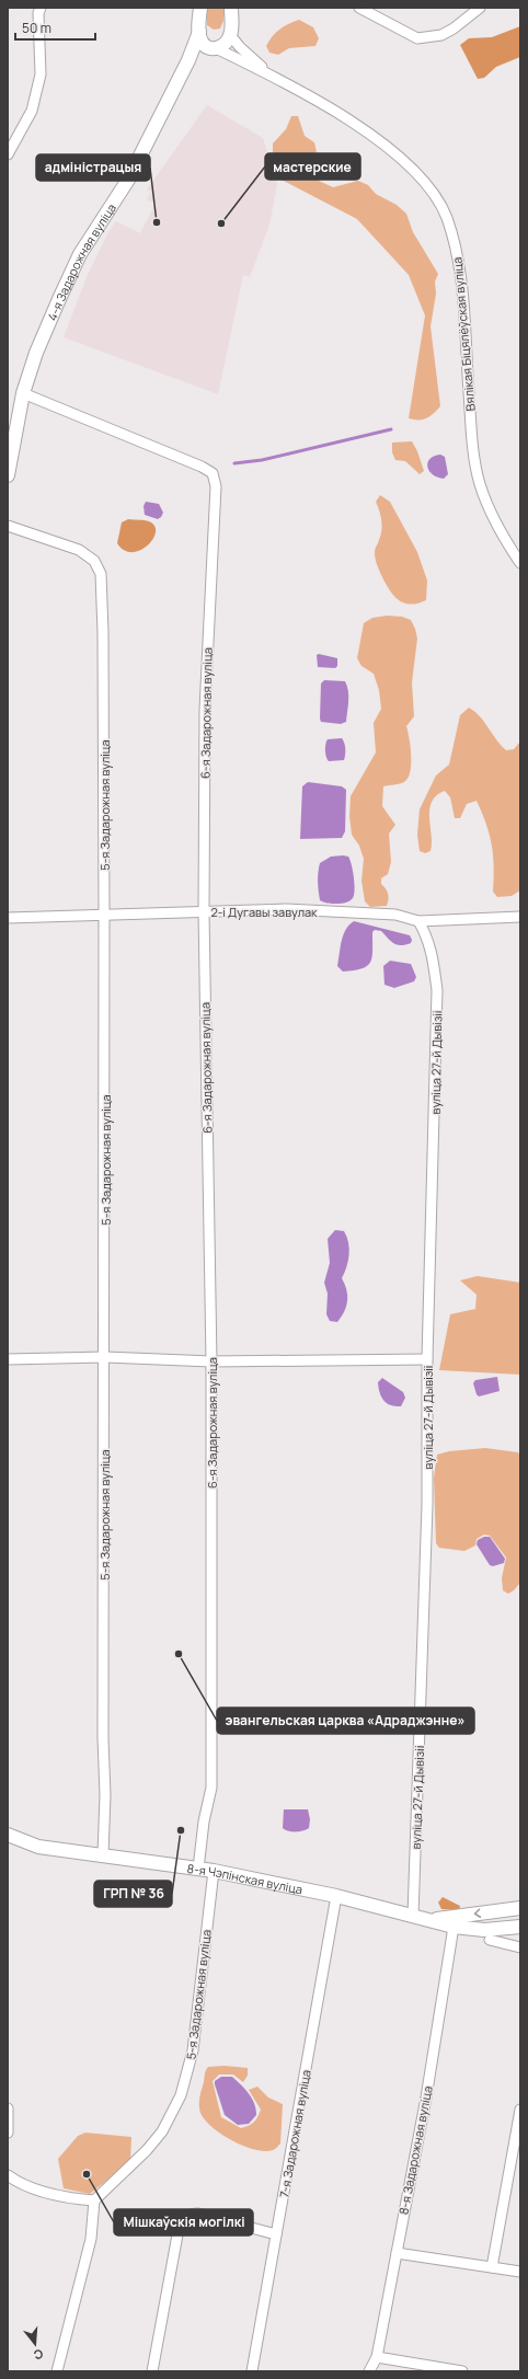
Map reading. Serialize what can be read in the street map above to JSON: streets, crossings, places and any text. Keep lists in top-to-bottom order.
{
  "streets": {
    "main road": ["4-я Задарожная вуліца", "8-я Чэпінская вуліца"],
    "street": [
      "Вялікая Біцялёўская вуліца",
      "6-я Задарожная вуліца",
      "5-я Задарожная вуліца",
      "2-і Дугавы завулак",
      "вуліца 27-й Дывізіі",
      "7-я Задарожная вуліца",
      "8-я Задарожная вуліца"
    ]
  },
  "crossings": [
    ["4-я Задарожная вуліца", "Вялікая Біцялёўская вуліца"],
    ["4-я Задарожная вуліца", "6-я Задарожная вуліца"],
    ["6-я Задарожная вуліца", "2-і Дугавы завулак"],
    ["6-я Задарожная вуліца", "8-я Чэпінская вуліца"],
    ["5-я Задарожная вуліца", "2-і Дугавы завулак"],
    ["5-я Задарожная вуліца", "8-я Чэпінская вуліца"],
    ["2-і Дугавы завулак", "вуліца 27-й Дывізіі"],
    ["вуліца 27-й Дывізіі", "8-я Чэпінская вуліца"],
    ["8-я Чэпінская вуліца", "7-я Задарожная вуліца"],
    ["8-я Чэпінская вуліца", "8-я Задарожная вуліца"]
  ],
  "places": [
    "адміністрацыя",
    "мастерские",
    "эвангельская царква «Адраджэнне»",
    "ГРП № 36",
    "Мішкаўскія могілкі"
  ],
  "scale_bar": "50 m",
  "north": "bottom"
}
